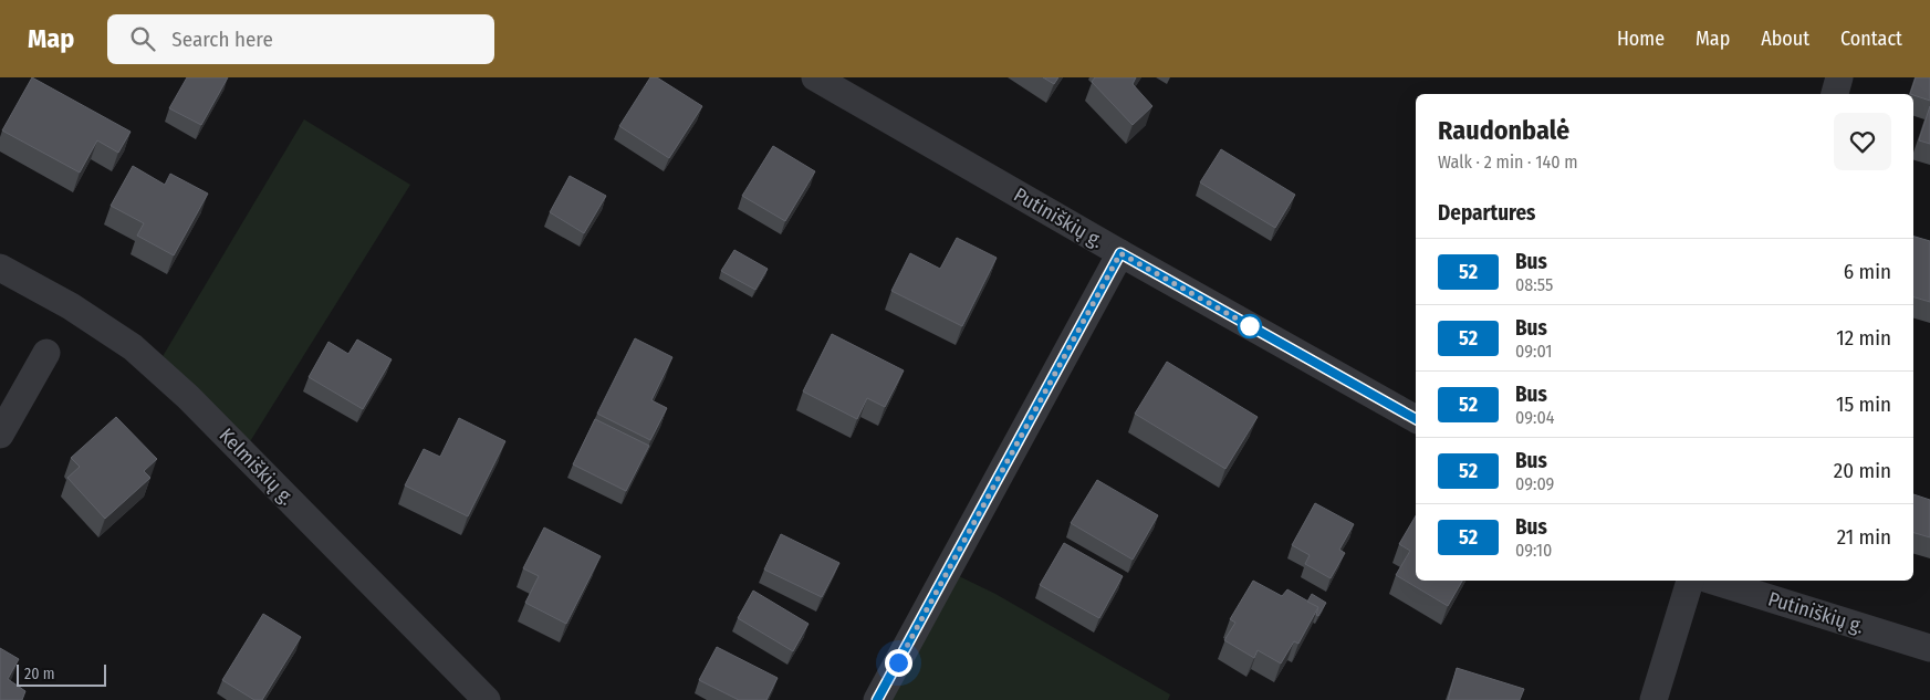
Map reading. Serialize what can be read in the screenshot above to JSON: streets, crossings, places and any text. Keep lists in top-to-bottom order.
{
  "streets": {
    "street": ["Putiniškių g.", "Kelmiškių g."]
  },
  "lines": ["bus line 52"],
  "scale_bar": "20 m",
  "page": {
    "header": "Map",
    "search": "Search here",
    "nav": [
      "Home",
      "Map",
      "About",
      "Contact"
    ],
    "heading": [
      ["Raudonbalė", "Walk · 2 min · 140 m"],
      "Departures"
    ],
    "list": [
      {
        "mark": "52",
        "name": "Bus",
        "note": "08:55",
        "value": "6 min"
      },
      {
        "mark": "52",
        "name": "Bus",
        "note": "09:01",
        "value": "12 min"
      },
      {
        "mark": "52",
        "name": "Bus",
        "note": "09:04",
        "value": "15 min"
      },
      {
        "mark": "52",
        "name": "Bus",
        "note": "09:09",
        "value": "20 min"
      },
      {
        "mark": "52",
        "name": "Bus",
        "note": "09:10",
        "value": "21 min"
      }
    ],
    "scale": "20 m"
  }
}
